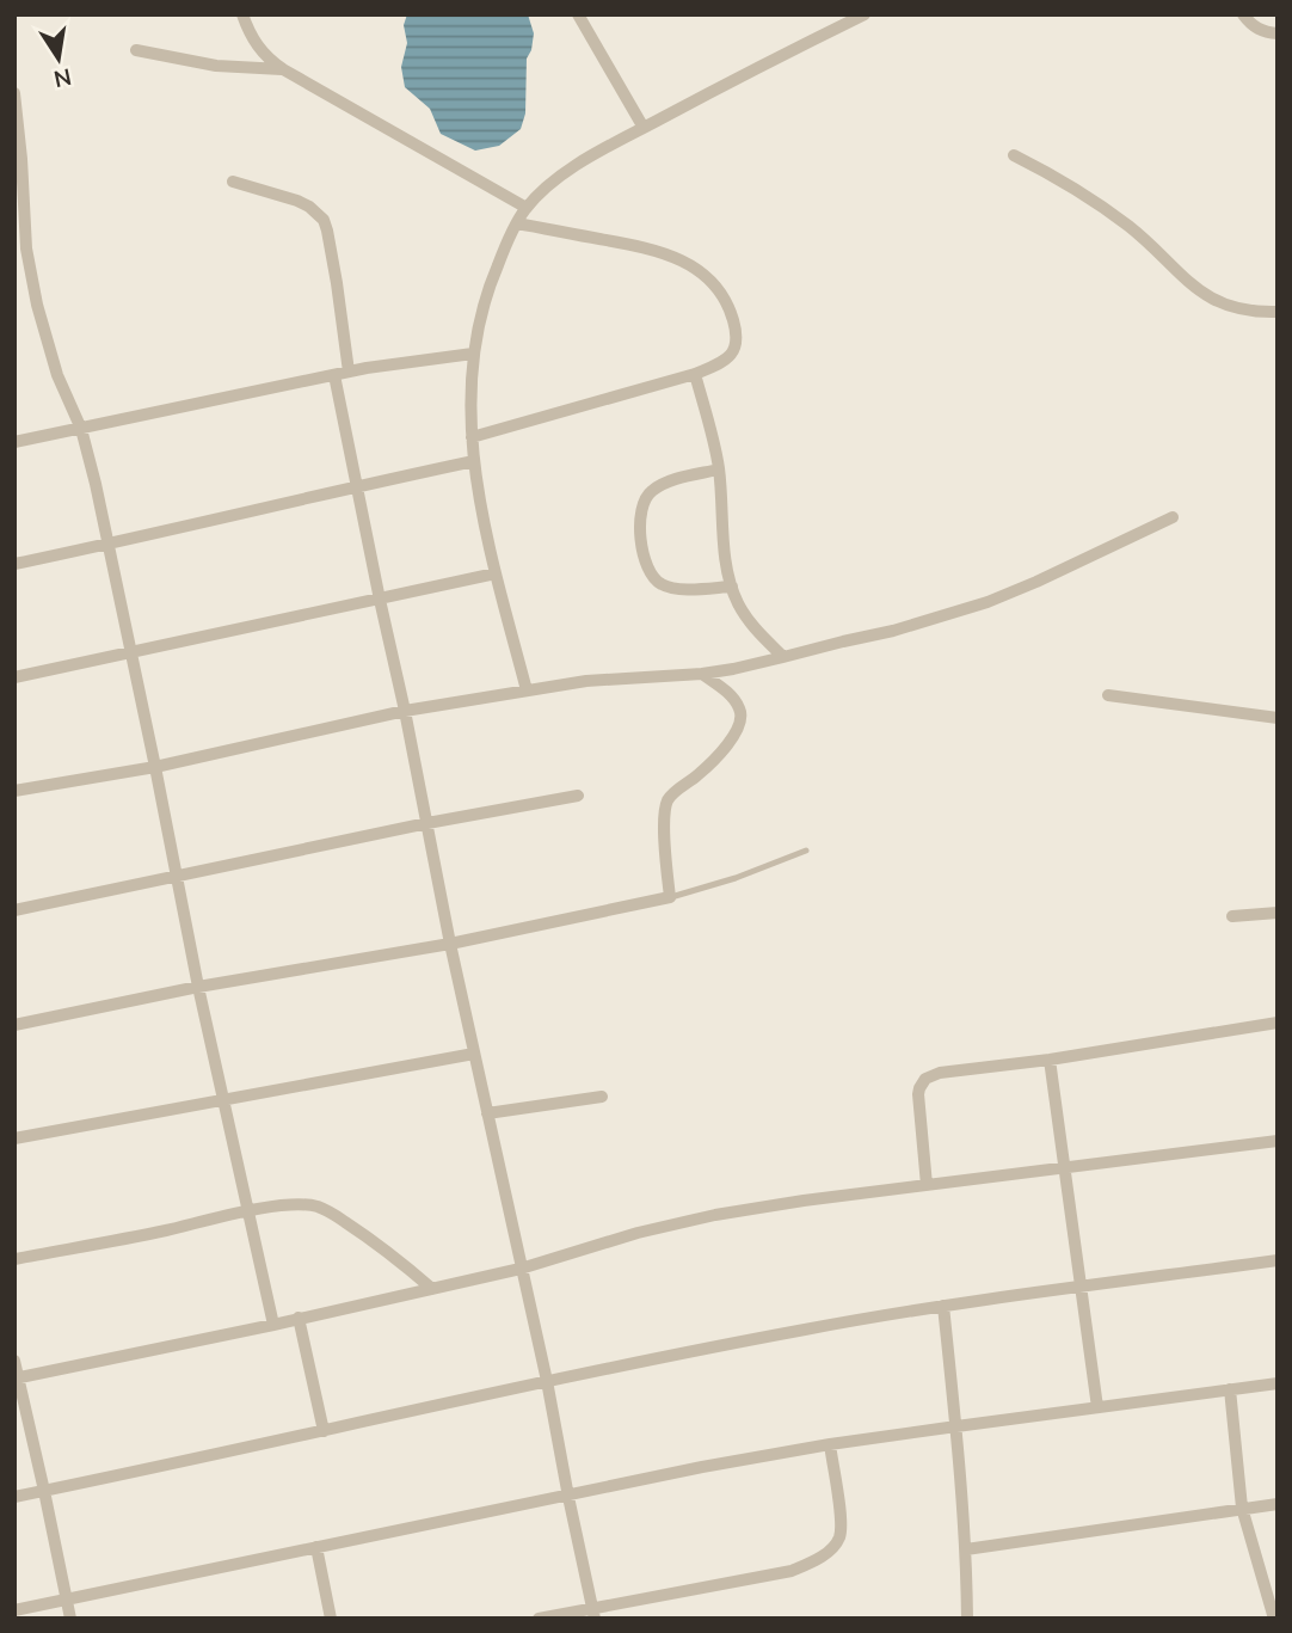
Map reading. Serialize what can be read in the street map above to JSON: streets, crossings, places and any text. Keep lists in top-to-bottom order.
{
  "north": "bottom"
}
